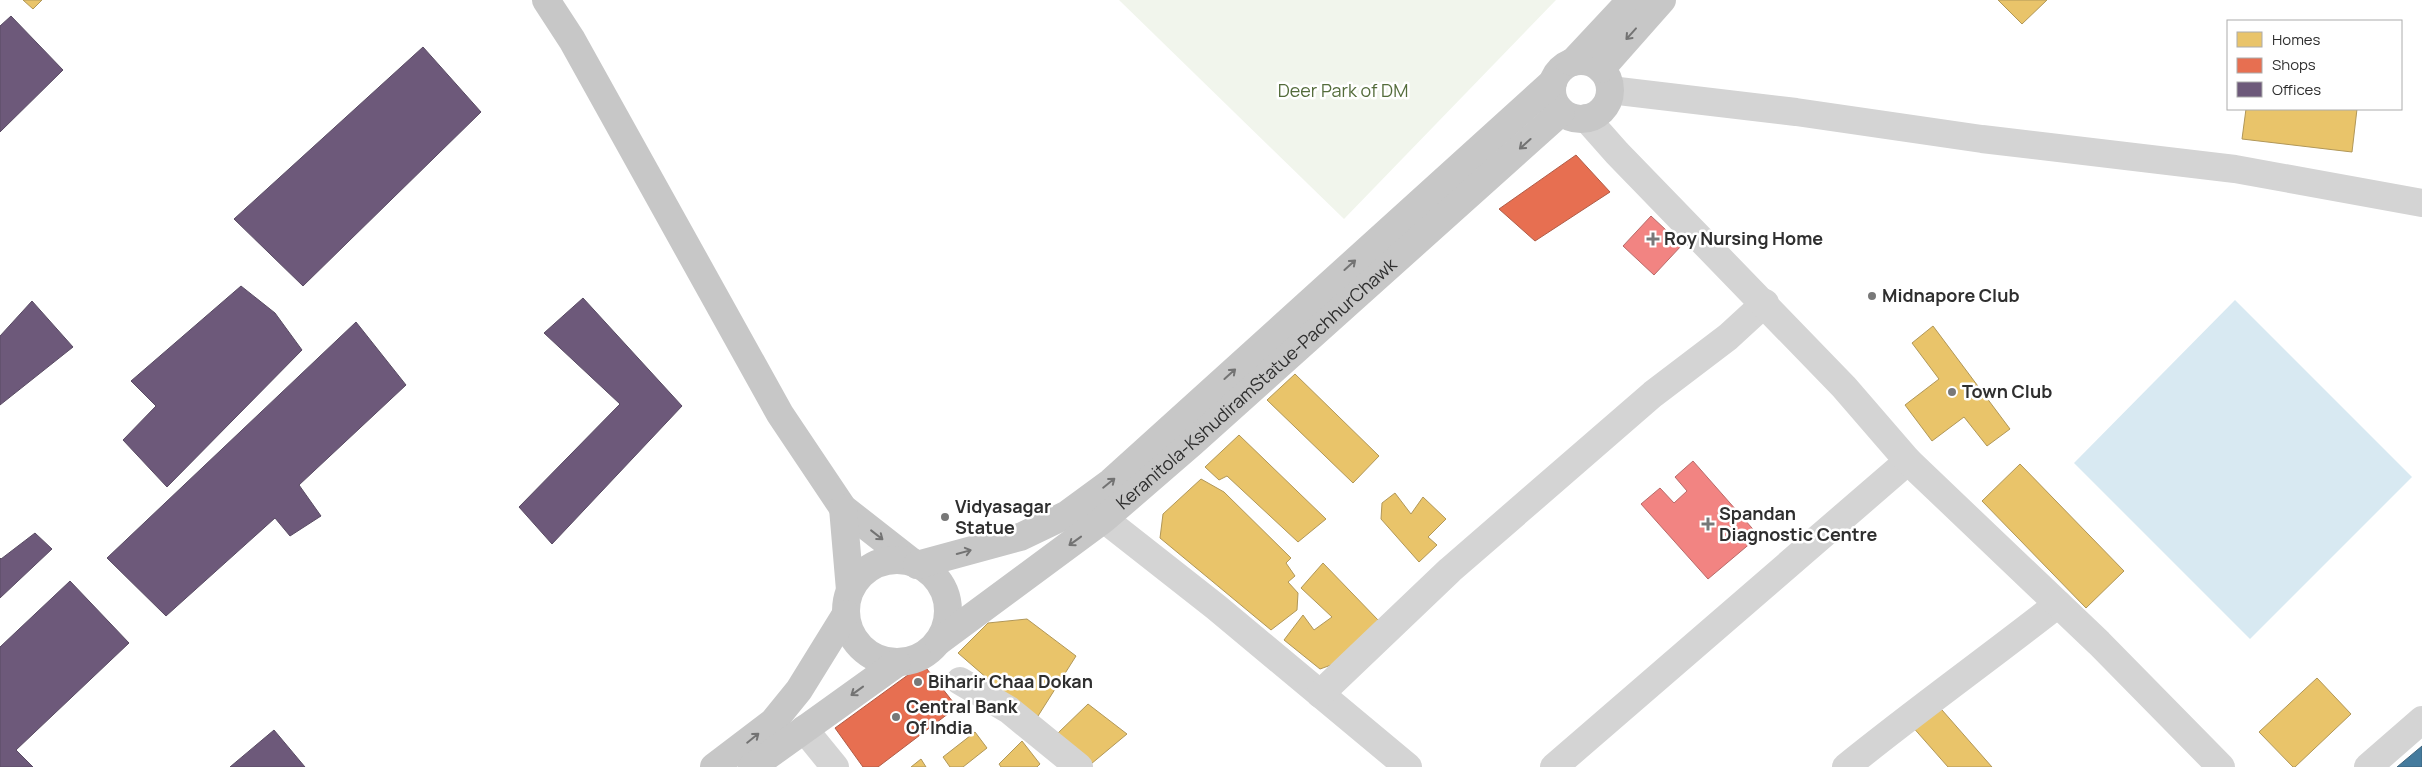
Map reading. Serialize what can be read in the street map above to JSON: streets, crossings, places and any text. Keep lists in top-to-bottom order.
{
  "streets": {
    "main road": ["Keranitola-KshudiramStatue-PachhurChawk"]
  },
  "parks": ["Deer Park of DM"],
  "places": {
    "health": ["Roy Nursing Home", "Spandan Diagnostic Centre"],
    "other": [
      "Midnapore Club",
      "Town Club",
      "Vidyasagar Statue",
      "Biharir Chaa Dokan",
      "Central Bank Of India"
    ]
  },
  "legend": ["Homes", "Shops", "Offices"]
}
